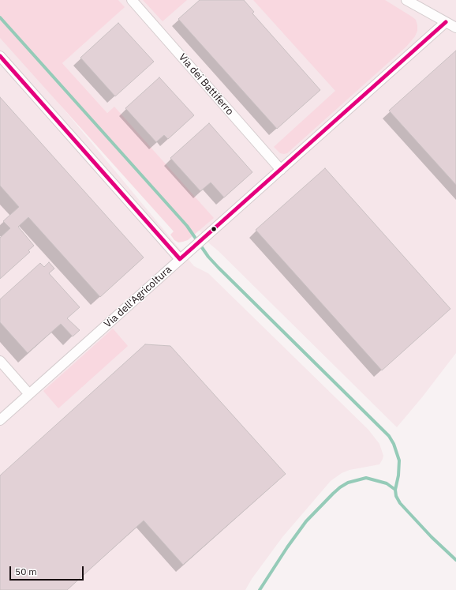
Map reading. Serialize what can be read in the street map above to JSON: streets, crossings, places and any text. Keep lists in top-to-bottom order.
{
  "streets": {
    "street": ["Via dei Battiferro", "Via dell'Agricoltura"]
  },
  "crossings": [
    ["Via dei Battiferro", "Via dell'Agricoltura"]
  ],
  "scale_bar": "50 m"
}
